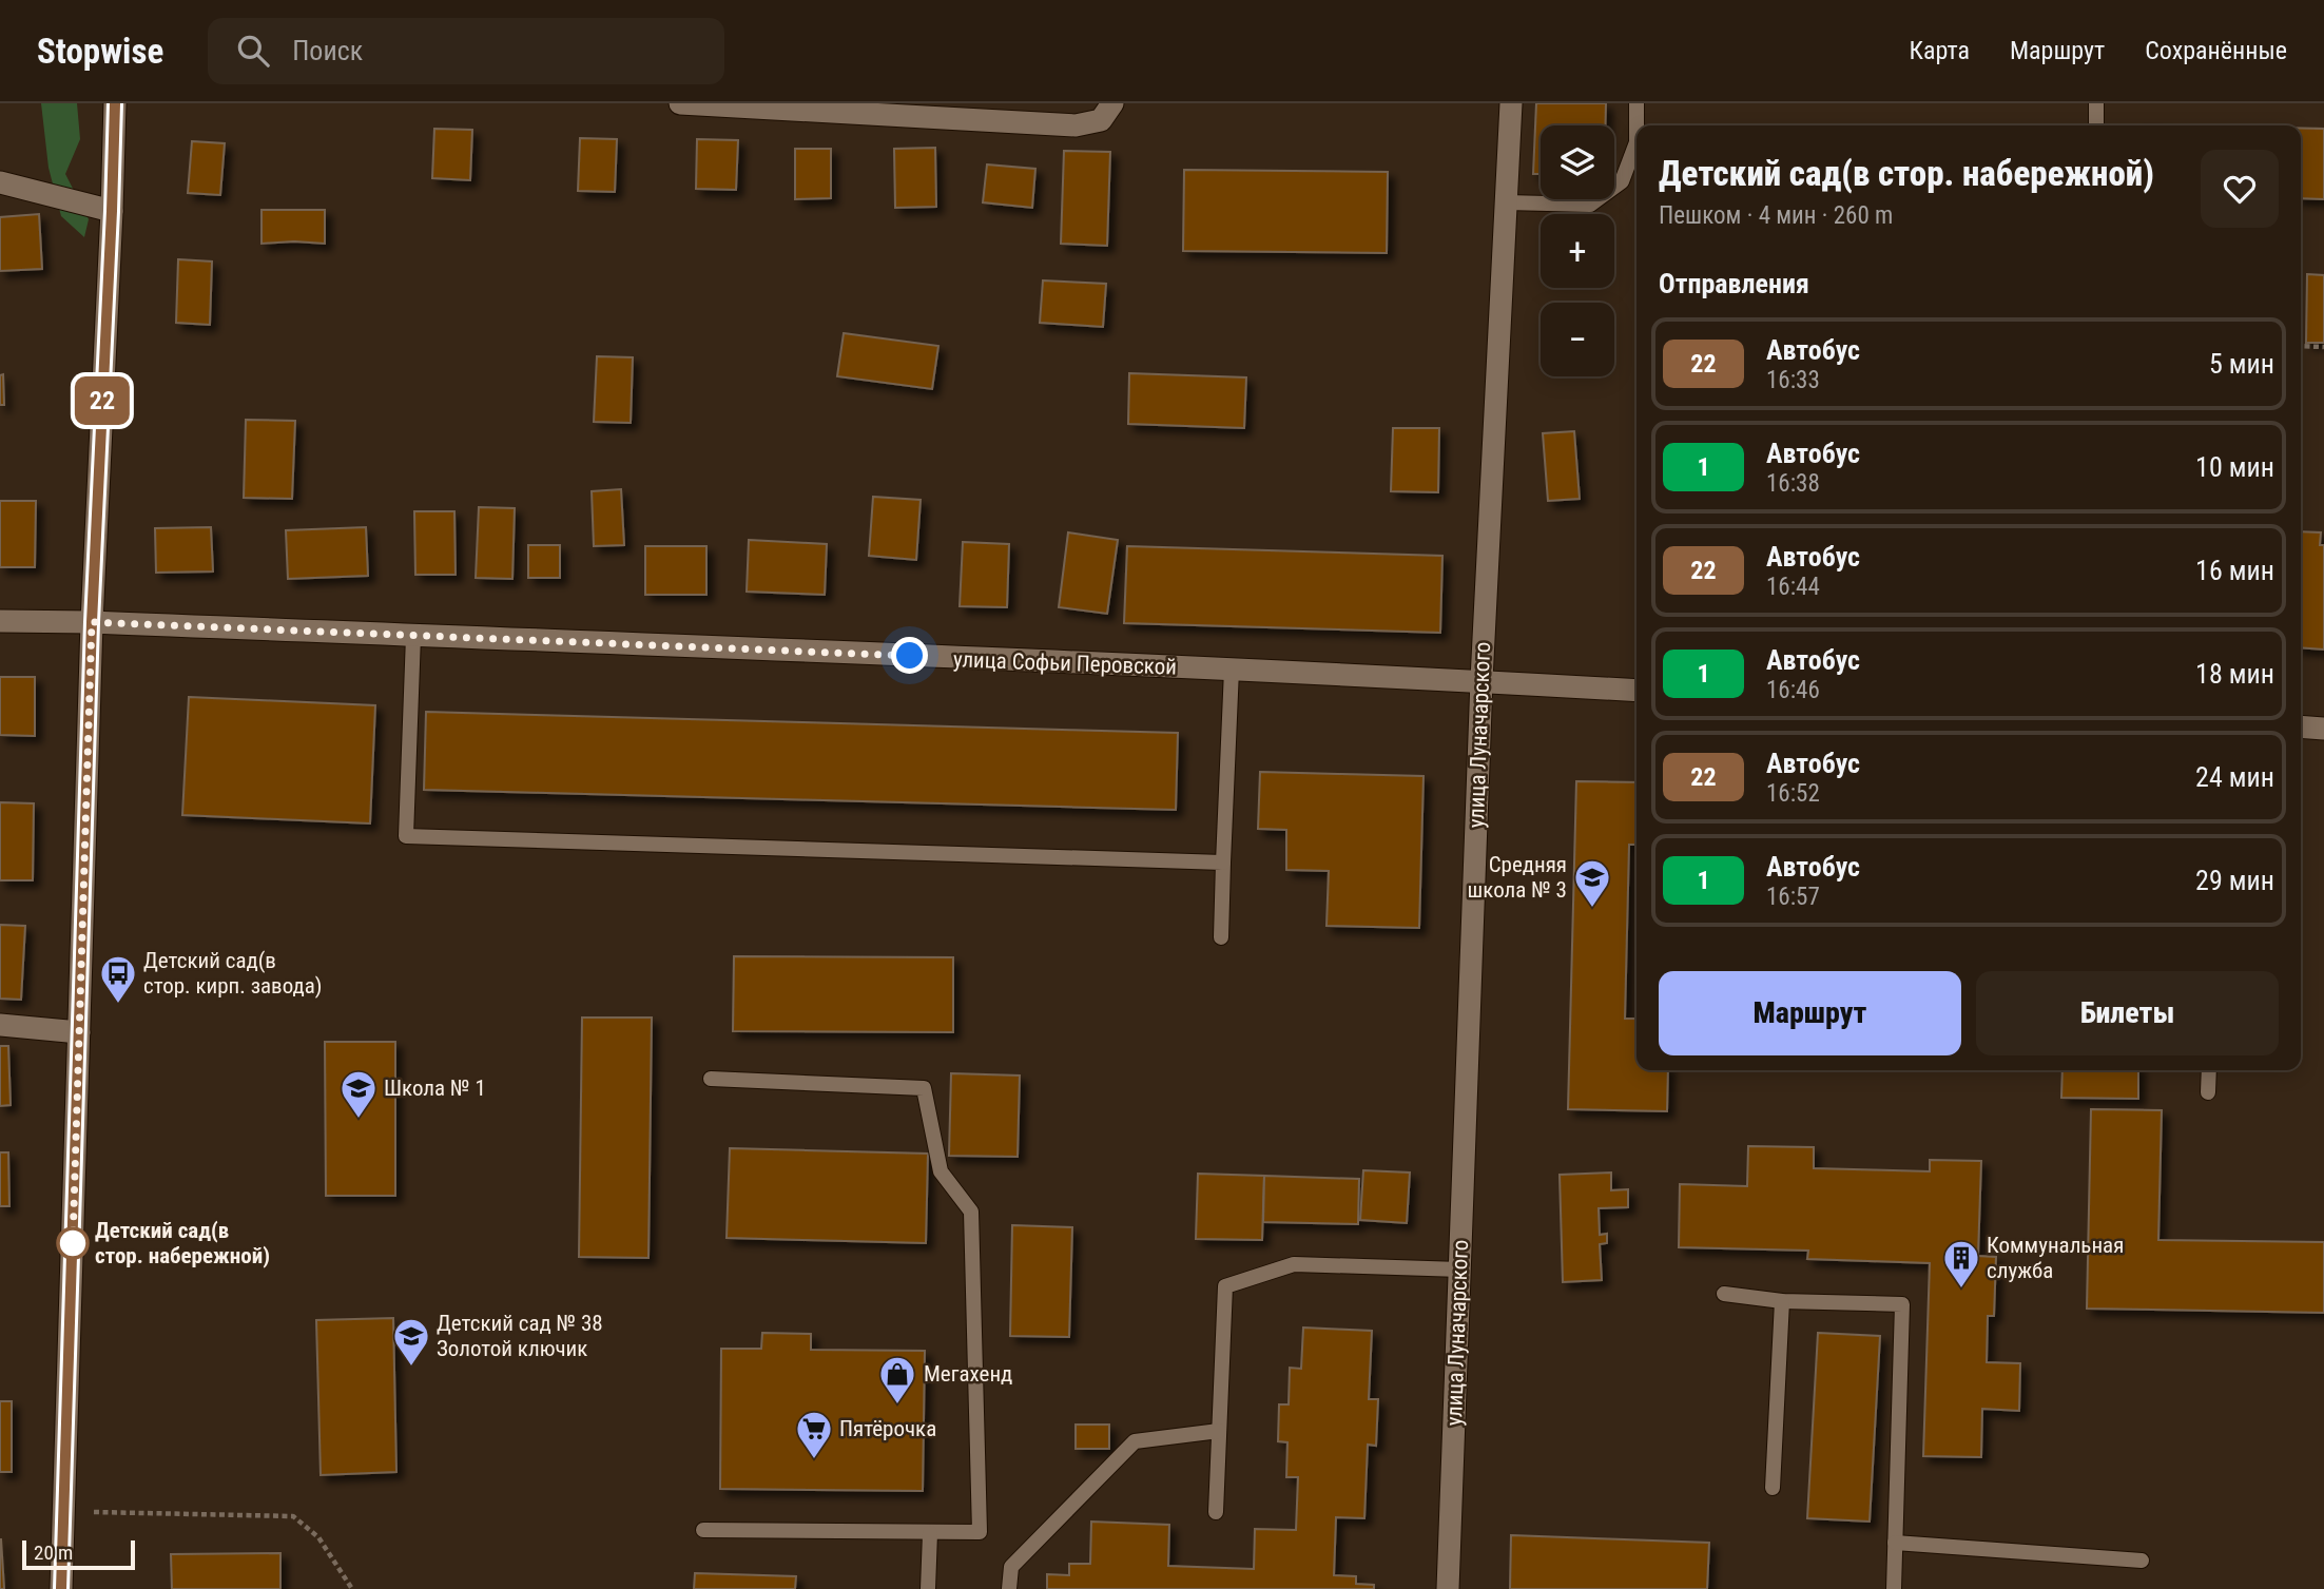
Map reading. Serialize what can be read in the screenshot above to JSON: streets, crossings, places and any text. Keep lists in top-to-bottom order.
{
  "streets": {
    "street": ["улица Софьи Перовской", "улица Луначарского"]
  },
  "crossings": [
    ["улица Софьи Перовской", "улица Луначарского"]
  ],
  "places": {
    "school or university": ["Средняя школа № 3", "Школа № 1", "Детский сад № 38 Золотой ключик"],
    "bus stop": ["Детский сад(в стор. кирп. завода)"],
    "other": ["Детский сад(в стор. набережной)"],
    "building": ["Коммунальная служба"],
    "shop": ["Мегахенд"],
    "supermarket": ["Пятёрочка"]
  },
  "lines": ["bus line 22"],
  "scale_bar": "20 m",
  "page": {
    "header": "Stopwise",
    "search": "Поиск",
    "nav": ["Карта", "Маршрут", "Сохранённые"],
    "on_map": "22",
    "map_buttons": ["+", "−"],
    "heading": [
      ["Детский сад(в стор. набережной)", "Пешком · 4 мин · 260 m"],
      "Отправления"
    ],
    "list": [
      {
        "mark": "22",
        "name": "Автобус",
        "note": "16:33",
        "value": "5 мин"
      },
      {
        "mark": "1",
        "name": "Автобус",
        "note": "16:38",
        "value": "10 мин"
      },
      {
        "mark": "22",
        "name": "Автобус",
        "note": "16:44",
        "value": "16 мин"
      },
      {
        "mark": "1",
        "name": "Автобус",
        "note": "16:46",
        "value": "18 мин"
      },
      {
        "mark": "22",
        "name": "Автобус",
        "note": "16:52",
        "value": "24 мин"
      },
      {
        "mark": "1",
        "name": "Автобус",
        "note": "16:57",
        "value": "29 мин"
      }
    ],
    "buttons": ["Маршрут", "Билеты"],
    "scale": "20 m"
  }
}
